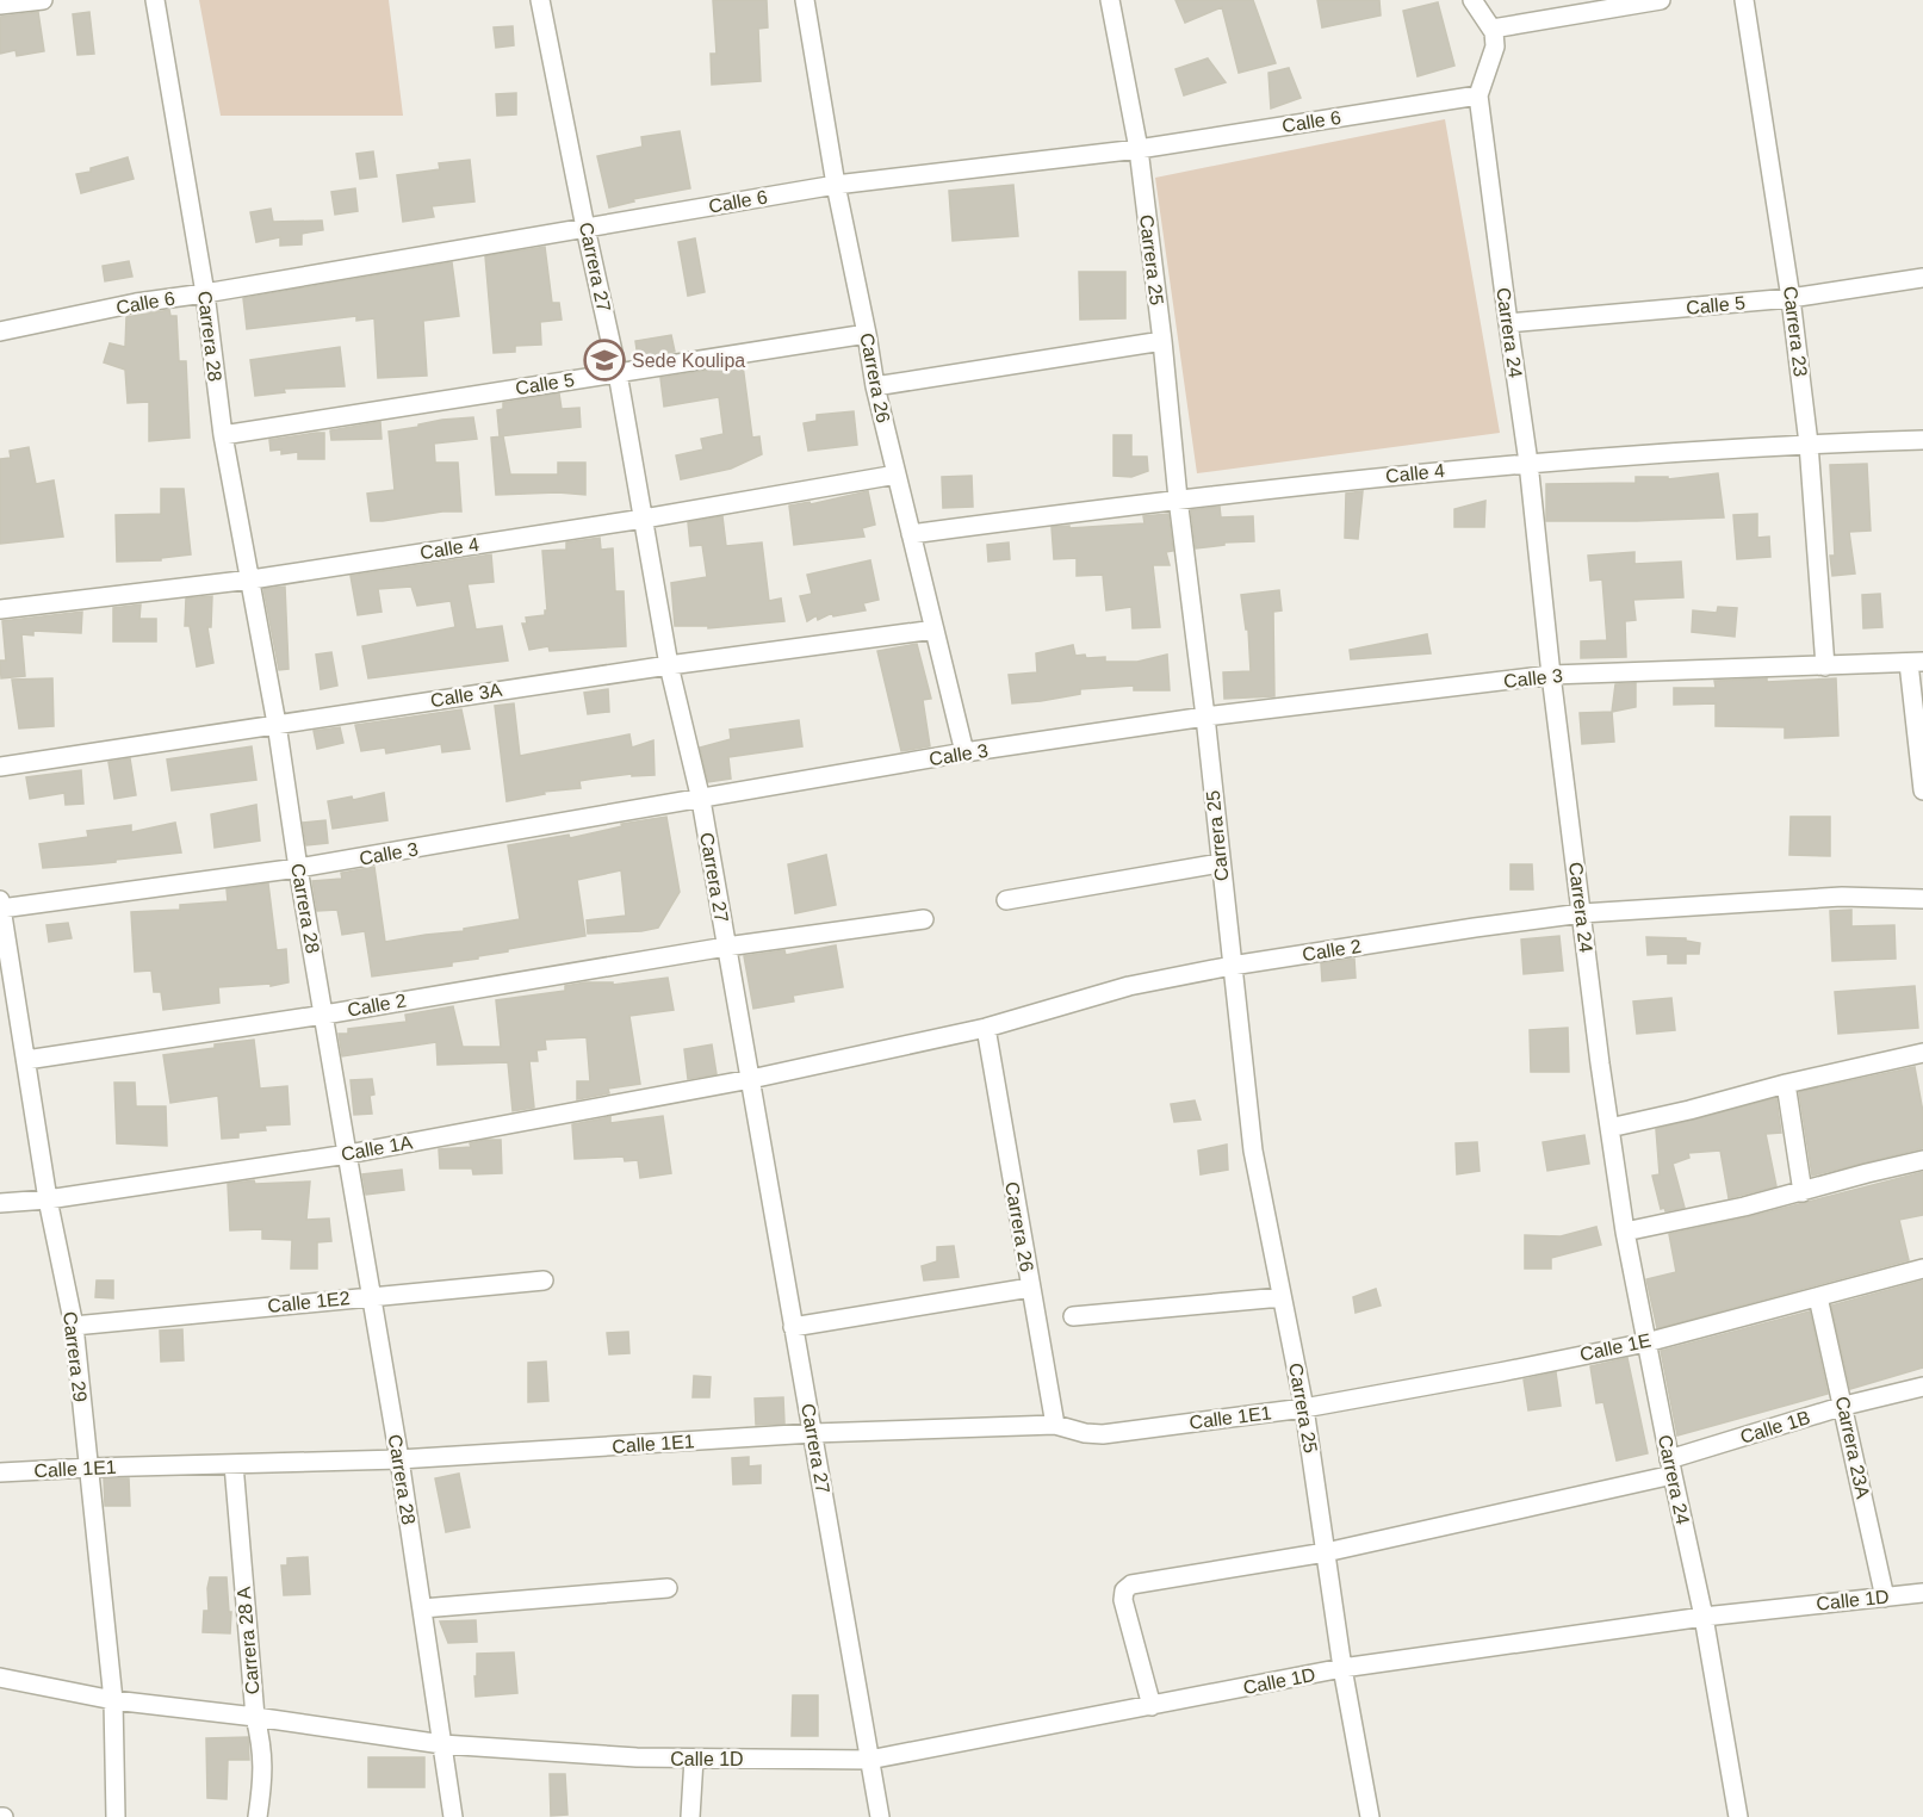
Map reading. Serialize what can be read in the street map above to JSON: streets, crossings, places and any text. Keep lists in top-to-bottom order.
{
  "streets": {
    "street": [
      "Calle 6",
      "Carrera 25",
      "Carrera 27",
      "Calle 5",
      "Carrera 23",
      "Carrera 24",
      "Carrera 28",
      "Carrera 26",
      "Calle 4",
      "Calle 3",
      "Calle 3A",
      "Calle 2",
      "Calle 1A",
      "Calle 1E2",
      "Calle 1E",
      "Carrera 29",
      "Calle 1E1",
      "Calle 1B",
      "Carrera 23A",
      "Calle 1D",
      "Carrera 28 A"
    ]
  },
  "crossings": [
    ["Calle 6", "Carrera 25"],
    ["Calle 6", "Carrera 27"],
    ["Calle 6", "Carrera 24"],
    ["Calle 6", "Carrera 28"],
    ["Calle 6", "Carrera 26"],
    ["Carrera 25", "Calle 4"],
    ["Carrera 25", "Calle 3"],
    ["Carrera 25", "Calle 2"],
    ["Carrera 25", "Calle 1E"],
    ["Carrera 25", "Calle 1E1"],
    ["Carrera 25", "Calle 1B"],
    ["Carrera 25", "Calle 1D"],
    ["Carrera 27", "Calle 5"],
    ["Carrera 27", "Calle 4"],
    ["Carrera 27", "Calle 3"],
    ["Carrera 27", "Calle 3A"],
    ["Carrera 27", "Calle 2"],
    ["Carrera 27", "Calle 1A"],
    ["Carrera 27", "Calle 1E1"],
    ["Carrera 27", "Calle 1D"],
    ["Calle 5", "Carrera 23"],
    ["Calle 5", "Carrera 24"],
    ["Calle 5", "Carrera 28"],
    ["Calle 5", "Carrera 26"],
    ["Carrera 23", "Calle 4"],
    ["Carrera 23", "Calle 3"],
    ["Carrera 24", "Calle 4"],
    ["Carrera 24", "Calle 3"],
    ["Carrera 24", "Calle 2"],
    ["Carrera 24", "Calle 1E"],
    ["Carrera 24", "Calle 1B"],
    ["Carrera 24", "Calle 1D"],
    ["Carrera 28", "Calle 4"],
    ["Carrera 28", "Calle 3"],
    ["Carrera 28", "Calle 3A"],
    ["Carrera 28", "Calle 2"],
    ["Carrera 28", "Calle 1A"],
    ["Carrera 28", "Calle 1E2"],
    ["Carrera 28", "Calle 1E1"],
    ["Carrera 28", "Calle 1D"],
    ["Carrera 26", "Calle 4"],
    ["Carrera 26", "Calle 3"],
    ["Carrera 26", "Calle 3A"],
    ["Carrera 26", "Calle 2"],
    ["Carrera 26", "Calle 1E1"],
    ["Calle 3", "Carrera 29"],
    ["Calle 2", "Calle 1A"],
    ["Calle 2", "Carrera 29"],
    ["Calle 1A", "Carrera 29"],
    ["Calle 1E2", "Carrera 29"],
    ["Calle 1E", "Calle 1E1"],
    ["Calle 1E", "Carrera 23A"],
    ["Carrera 29", "Calle 1E1"],
    ["Carrera 29", "Calle 1D"],
    ["Calle 1E1", "Carrera 28 A"],
    ["Calle 1B", "Carrera 23A"],
    ["Calle 1B", "Calle 1D"],
    ["Carrera 23A", "Calle 1D"],
    ["Calle 1D", "Carrera 28 A"]
  ],
  "places": {
    "school or university": ["Sede Koulipa"]
  }
}
